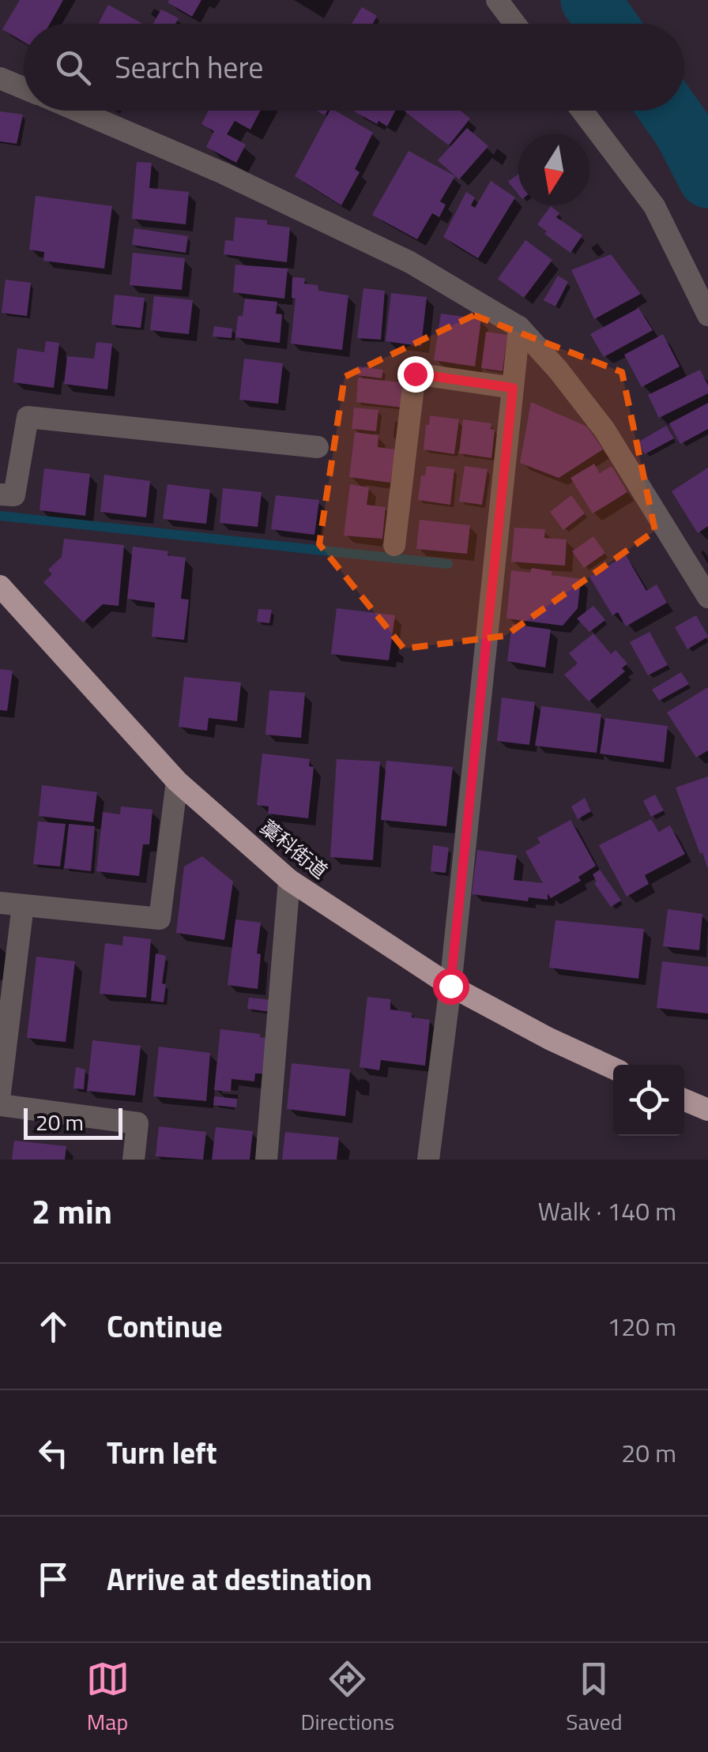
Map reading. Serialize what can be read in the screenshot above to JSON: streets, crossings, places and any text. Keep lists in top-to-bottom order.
{
  "streets": {
    "highway": ["藁科街道"]
  },
  "scale_bar": "20 m",
  "north": "bottom",
  "page": {
    "search": "Search here",
    "scale": "20 m",
    "heading": ["2 min", "Walk · 140 m"],
    "list": [
      ["Continue", "120 m"],
      ["Turn left", "20 m"],
      "Arrive at destination"
    ],
    "nav": ["Map", "Directions", "Saved"]
  }
}
